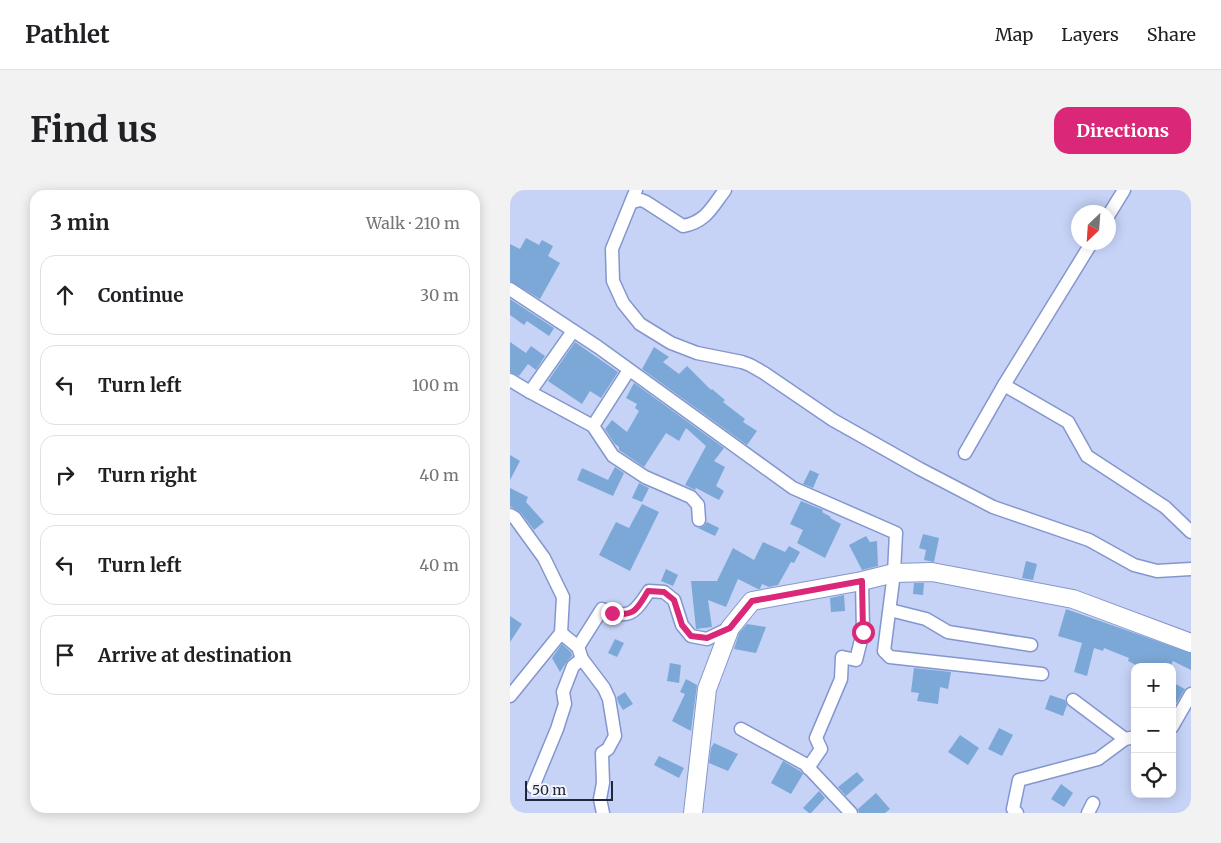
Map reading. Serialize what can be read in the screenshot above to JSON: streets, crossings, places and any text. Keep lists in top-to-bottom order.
{
  "scale_bar": "50 m",
  "north": "bottom left",
  "page": {
    "header": "Pathlet",
    "nav": ["Map", "Layers", "Share"],
    "buttons": "Directions",
    "title": "Find us",
    "heading": ["3 min", "Walk · 210 m"],
    "list": [
      ["Continue", "30 m"],
      ["Turn left", "100 m"],
      ["Turn right", "40 m"],
      ["Turn left", "40 m"],
      "Arrive at destination"
    ],
    "map_buttons": ["+", "−"],
    "scale": "50 m"
  }
}
